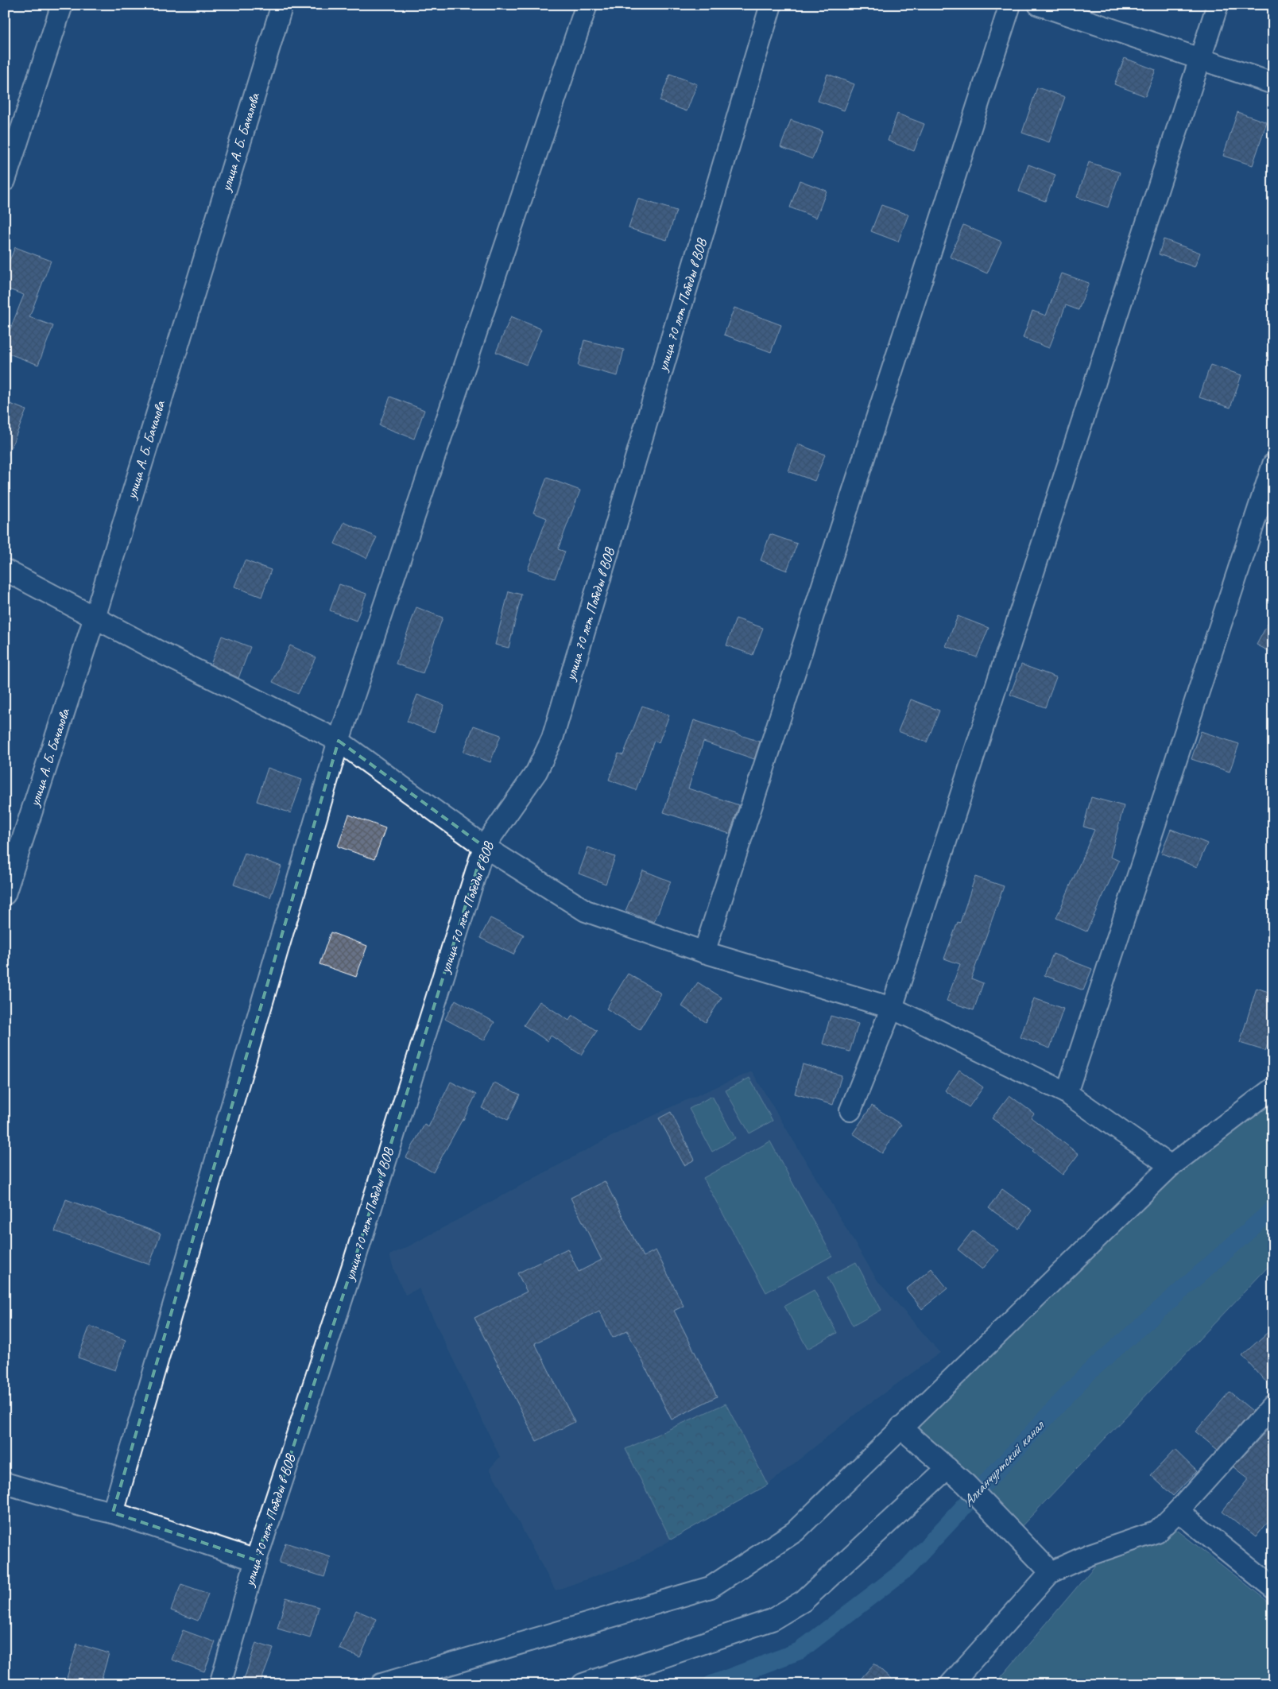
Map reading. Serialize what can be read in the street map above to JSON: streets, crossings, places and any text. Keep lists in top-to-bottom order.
{
  "streets": {
    "street": ["улица А. Б. Бачалова", "улица 70 лет Победы в ВОВ"]
  },
  "water": ["Алханчуртский канал"]
}
